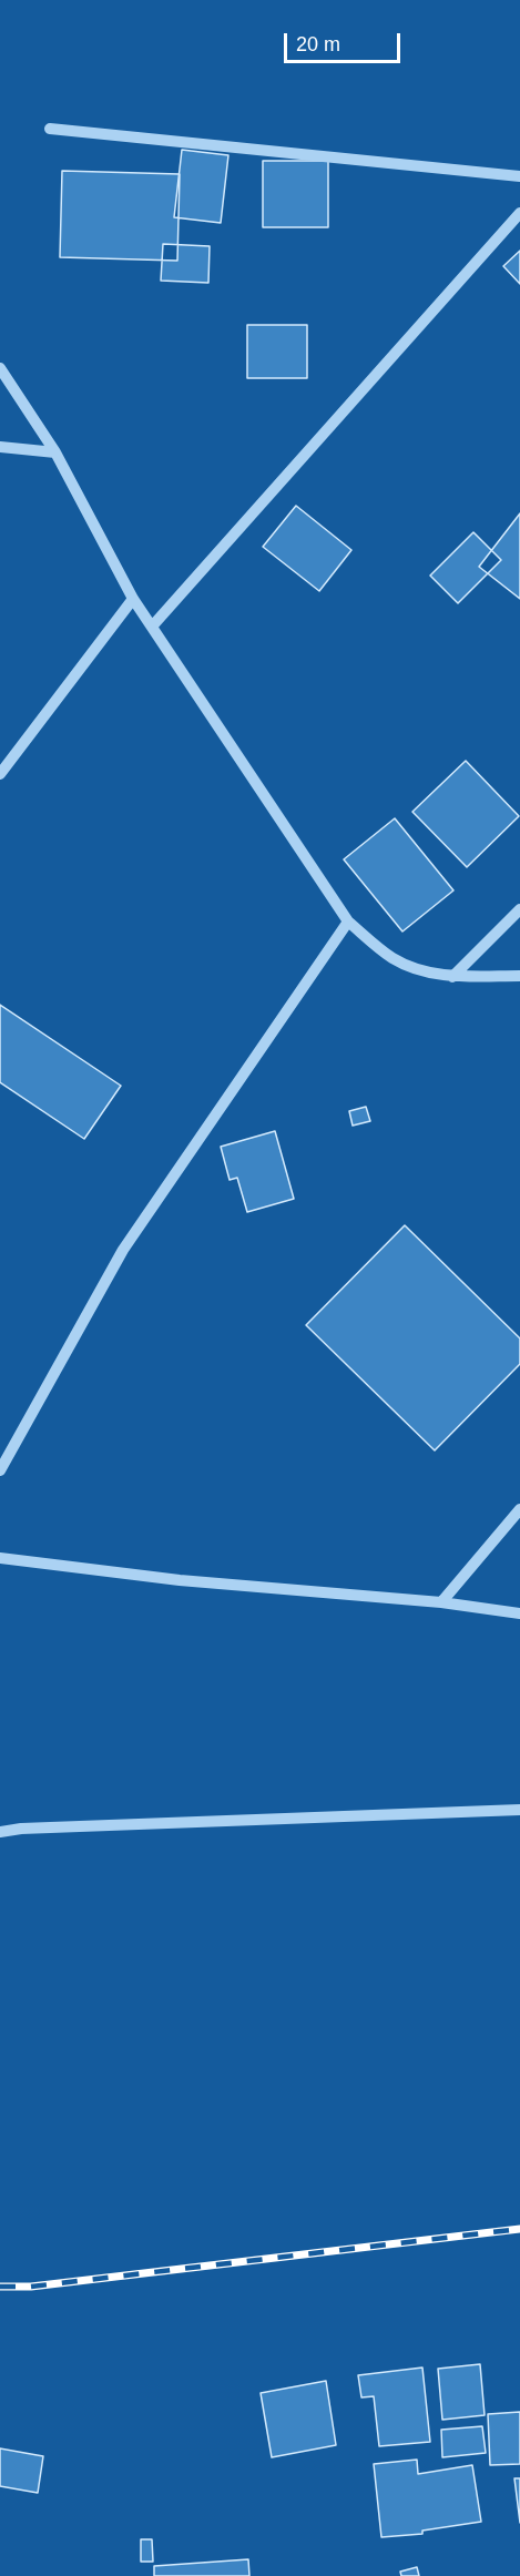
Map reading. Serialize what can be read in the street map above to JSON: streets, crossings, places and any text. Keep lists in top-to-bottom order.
{
  "scale_bar": "20 m"
}
